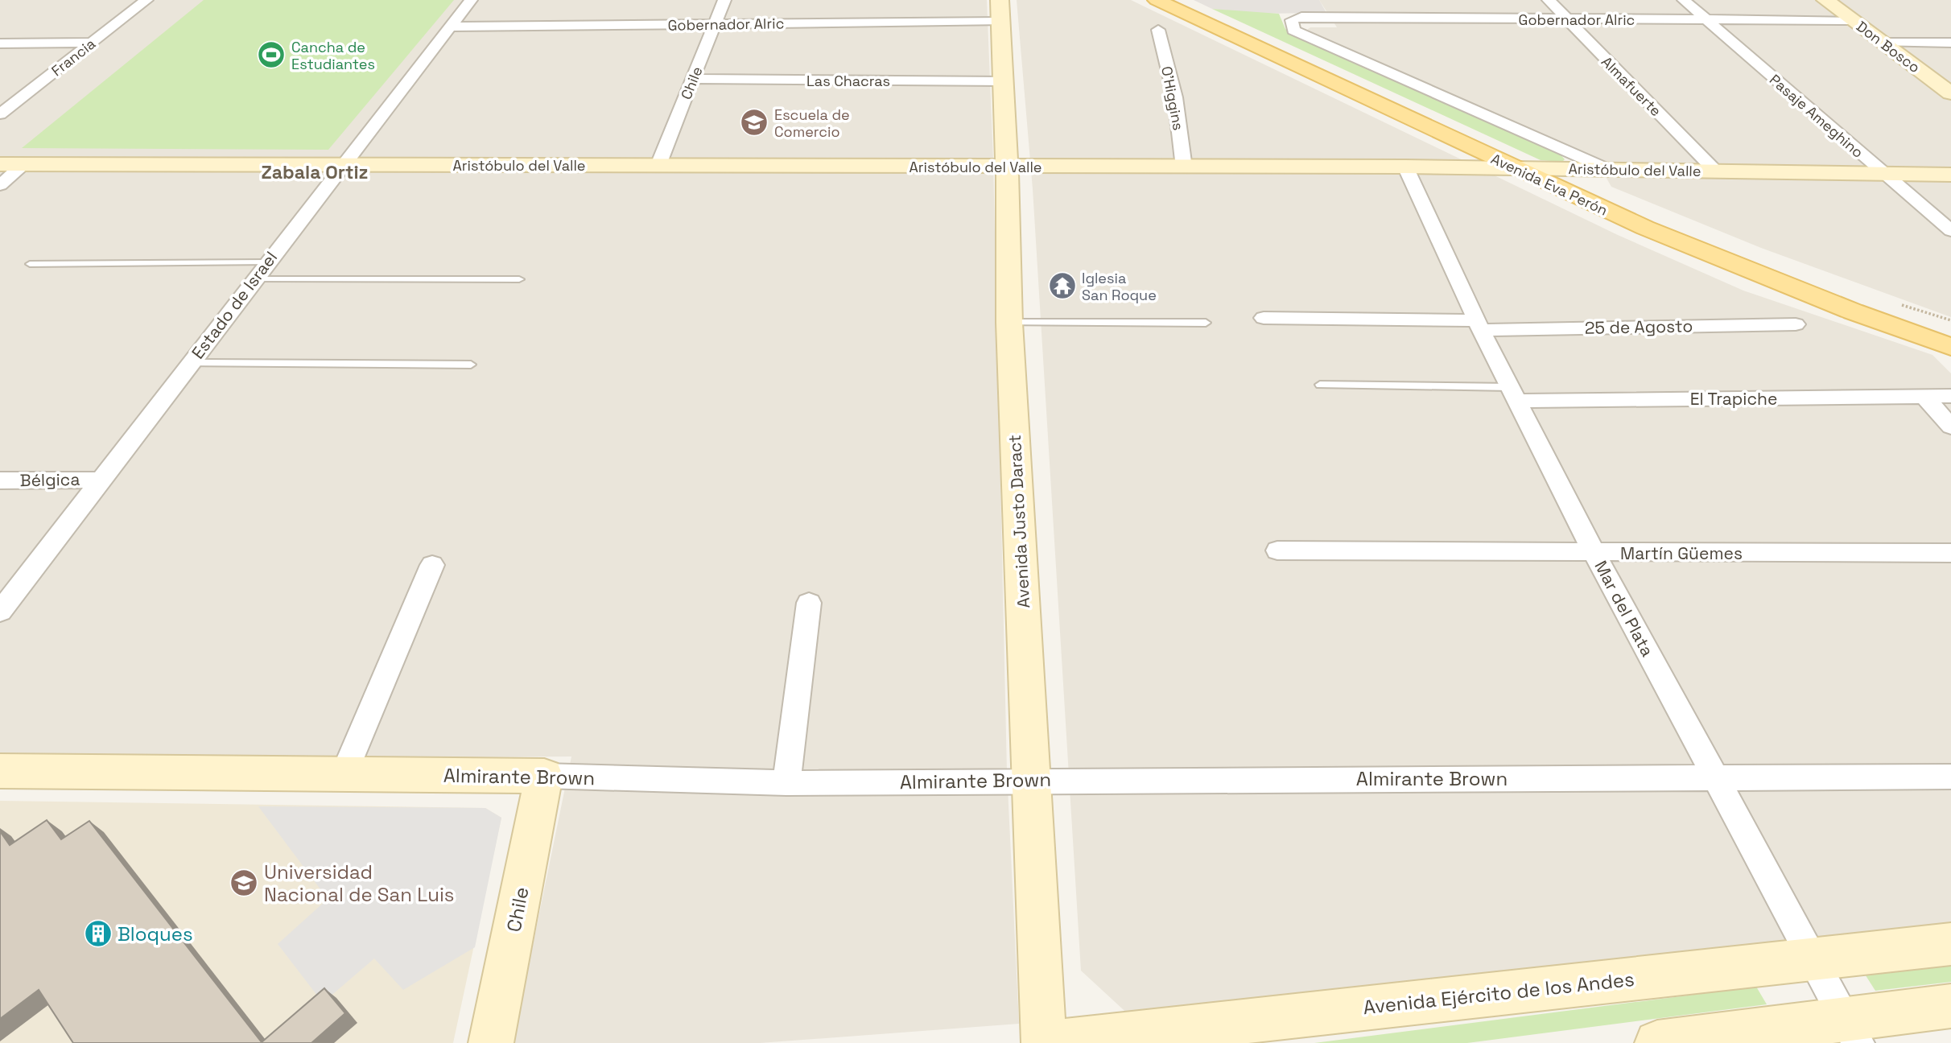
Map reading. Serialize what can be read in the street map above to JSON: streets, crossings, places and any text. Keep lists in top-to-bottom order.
{
  "streets": {
    "main road": [
      "Don Bosco",
      "Chile",
      "Aristóbulo del Valle",
      "Avenida Eva Perón",
      "Avenida Justo Daract",
      "Almirante Brown",
      "Avenida Ejército de los Andes"
    ],
    "street": [
      "Gobernador Alric",
      "Francia",
      "Las Chacras",
      "Almafuerte",
      "O'Higgins",
      "Pasaje Ameghino",
      "Estado de Israel",
      "25 de Agosto",
      "El Trapiche",
      "Bélgica",
      "Martín Güemes",
      "Mar del Plata"
    ]
  },
  "crossings": [
    ["Gobernador Alric", "Don Bosco"],
    ["Gobernador Alric", "Chile"],
    ["Gobernador Alric", "Almafuerte"],
    ["Gobernador Alric", "Pasaje Ameghino"],
    ["Gobernador Alric", "Aristóbulo del Valle"],
    ["Gobernador Alric", "Estado de Israel"],
    ["Gobernador Alric", "Avenida Justo Daract"],
    ["Las Chacras", "Chile"],
    ["Las Chacras", "Avenida Justo Daract"],
    ["Chile", "Aristóbulo del Valle"],
    ["Chile", "Almirante Brown"],
    ["Almafuerte", "Aristóbulo del Valle"],
    ["O'Higgins", "Aristóbulo del Valle"],
    ["Pasaje Ameghino", "Aristóbulo del Valle"],
    ["Aristóbulo del Valle", "Avenida Eva Perón"],
    ["Aristóbulo del Valle", "Estado de Israel"],
    ["Aristóbulo del Valle", "Avenida Justo Daract"],
    ["Aristóbulo del Valle", "Mar del Plata"],
    ["Estado de Israel", "Bélgica"],
    ["25 de Agosto", "Mar del Plata"],
    ["El Trapiche", "Mar del Plata"],
    ["Avenida Justo Daract", "Almirante Brown"],
    ["Avenida Justo Daract", "Avenida Ejército de los Andes"],
    ["Martín Güemes", "Mar del Plata"],
    ["Mar del Plata", "Almirante Brown"],
    ["Mar del Plata", "Avenida Ejército de los Andes"]
  ],
  "districts": ["Zabala Ortiz"],
  "places": {
    "sports": ["Cancha de Estudiantes"],
    "school or university": ["Escuela de Comercio", "Universidad Nacional de San Luis"],
    "temple": ["Iglesia San Roque"],
    "building": ["Bloques"]
  }
}
